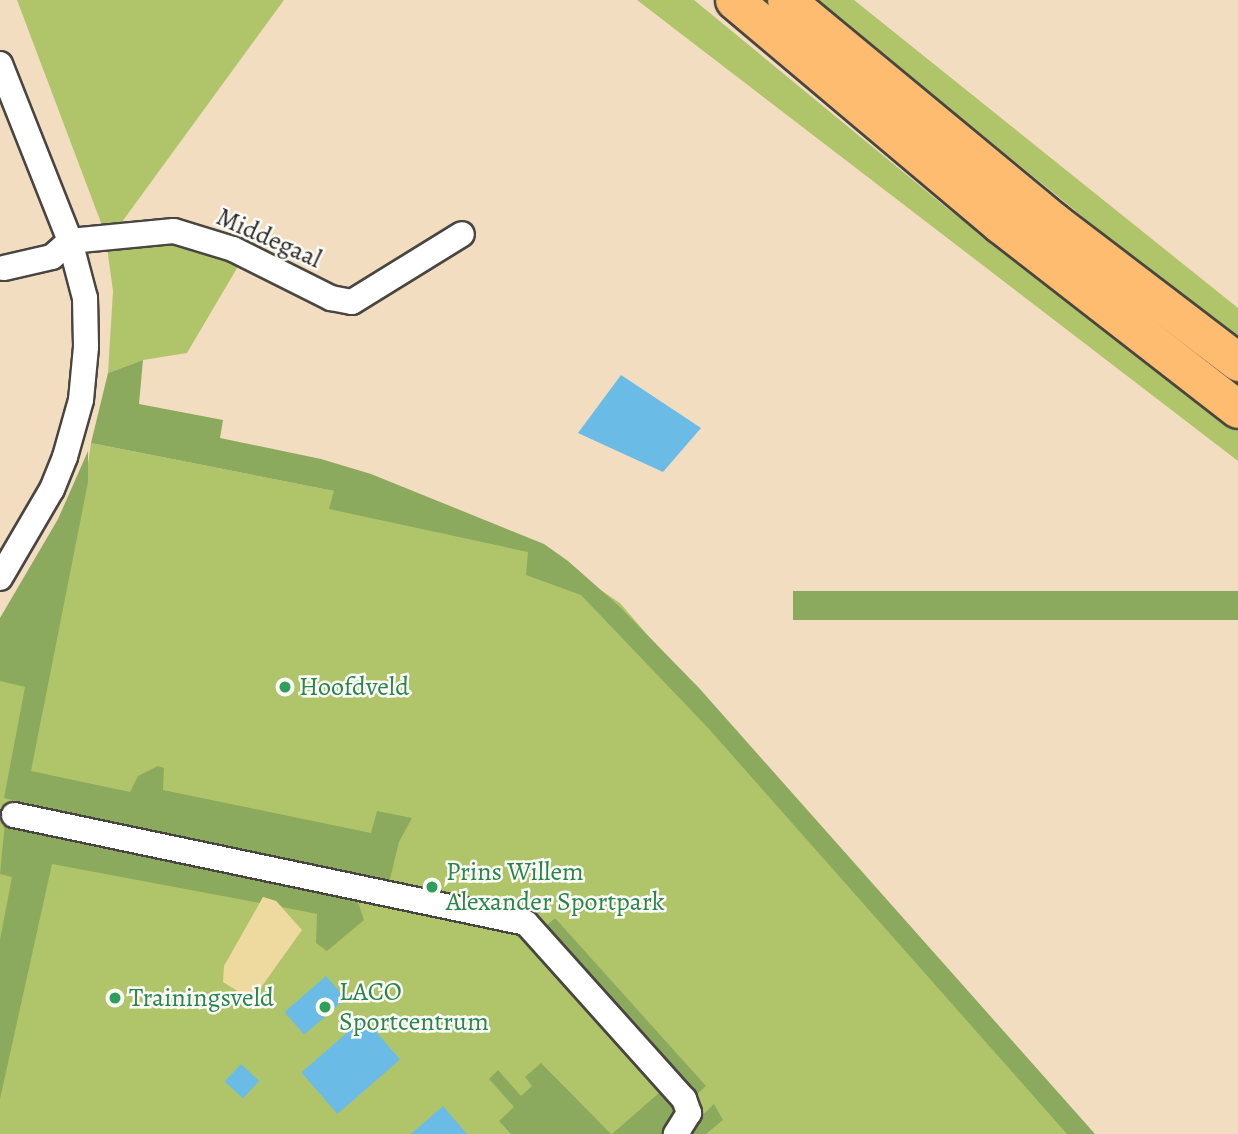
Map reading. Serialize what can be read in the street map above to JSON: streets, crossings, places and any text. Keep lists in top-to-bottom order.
{
  "streets": {
    "street": ["Middegaal"]
  },
  "places": [
    "Hoofdveld",
    "Prins Willem Alexander Sportpark",
    "Trainingsveld",
    "LACO Sportcentrum"
  ]
}
